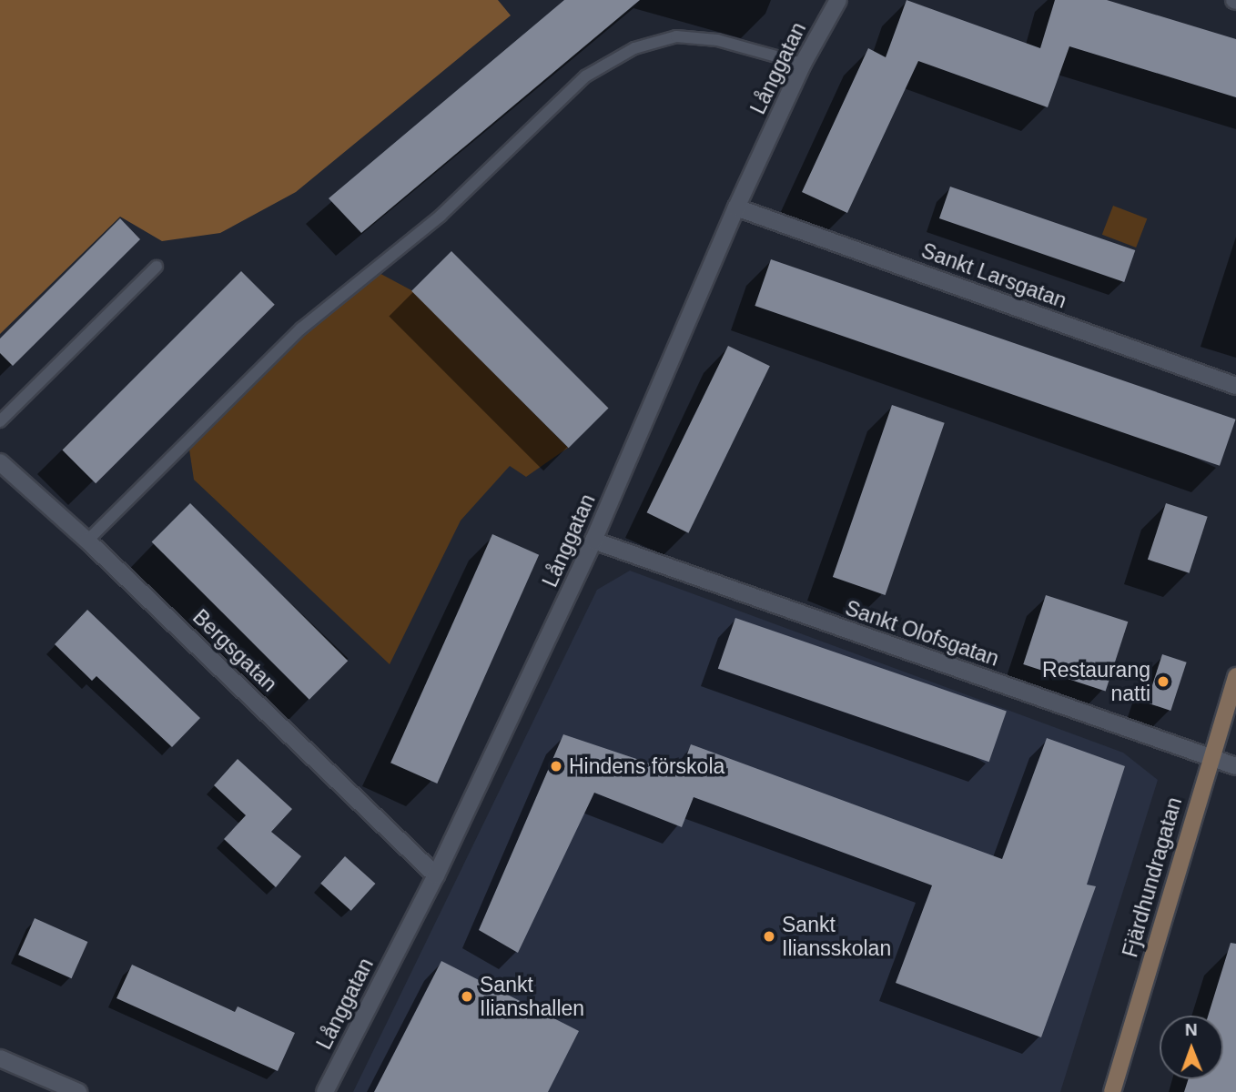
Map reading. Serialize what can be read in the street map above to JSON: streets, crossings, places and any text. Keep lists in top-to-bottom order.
{
  "streets": {
    "main road": ["Fjärdhundragatan"],
    "street": [
      "Långgatan",
      "Sankt Larsgatan",
      "Sankt Olofsgatan",
      "Bergsgatan"
    ]
  },
  "crossings": [
    ["Långgatan", "Sankt Larsgatan"],
    ["Långgatan", "Sankt Olofsgatan"],
    ["Långgatan", "Bergsgatan"],
    ["Sankt Olofsgatan", "Fjärdhundragatan"]
  ],
  "places": [
    "Restaurang natti",
    "Hindens förskola",
    "Sankt Iliansskolan",
    "Sankt Ilianshallen"
  ],
  "north": "top"
}
